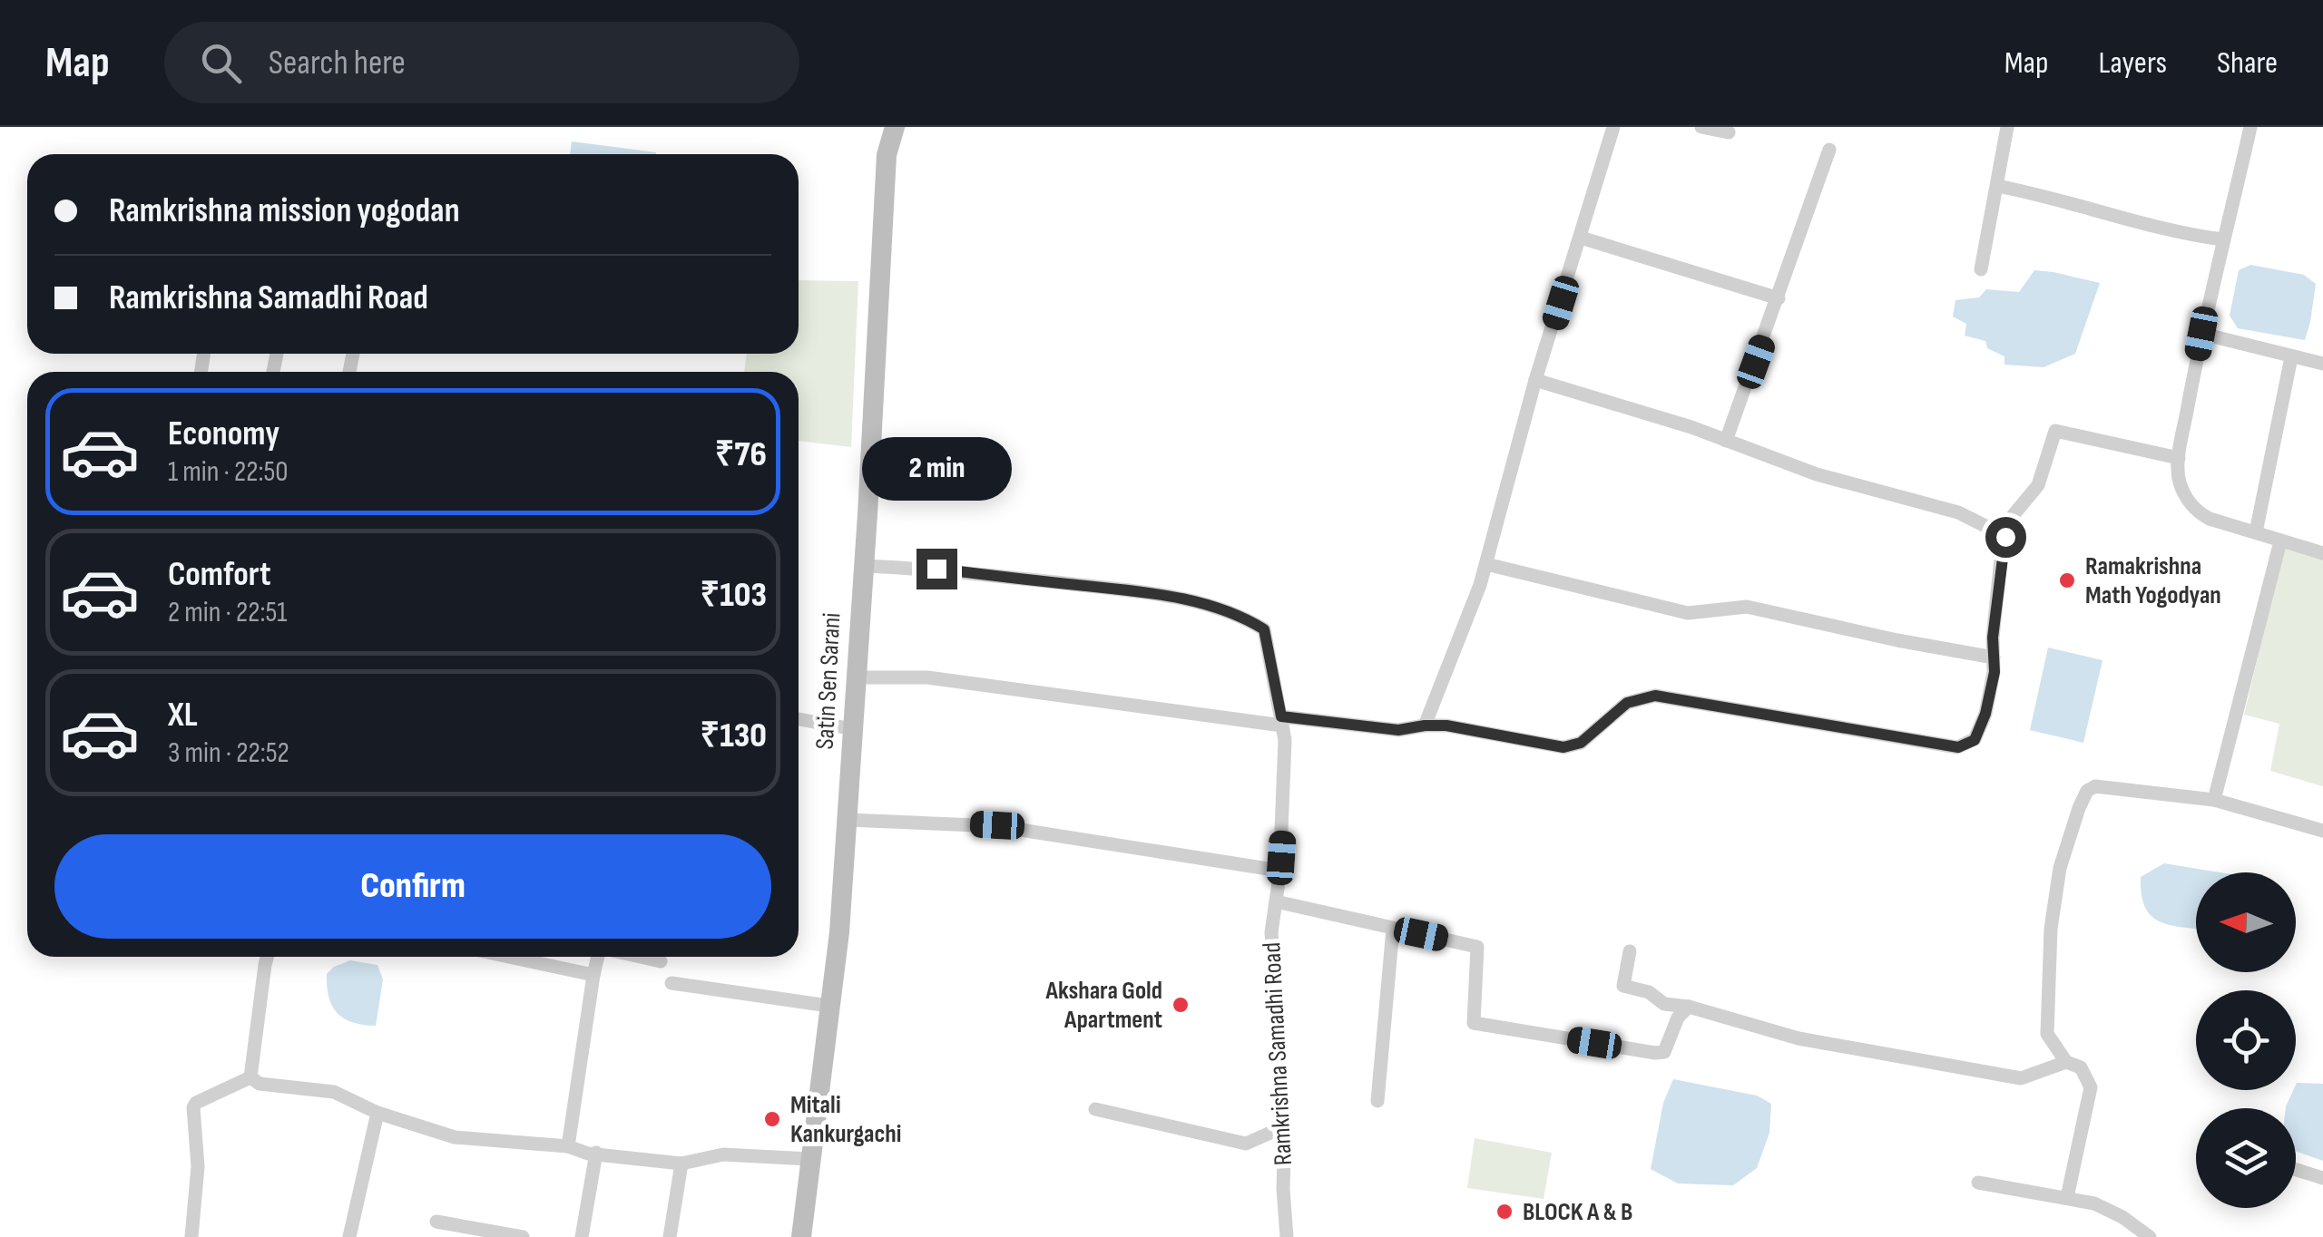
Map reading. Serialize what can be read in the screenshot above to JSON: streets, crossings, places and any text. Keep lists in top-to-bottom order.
{
  "streets": {
    "main road": ["Satin Sen Sarani"],
    "street": ["Ramkrishna Samadhi Road"]
  },
  "crossings": [
    ["Satin Sen Sarani", "Ramkrishna Samadhi Road"]
  ],
  "places": [
    "Ramakrishna Math Yogodyan",
    "Akshara Gold Apartment",
    "Mitali Kankurgachi",
    "BLOCK A & B"
  ],
  "north": "left",
  "page": {
    "header": "Map",
    "search": "Search here",
    "nav": ["Map", "Layers", "Share"],
    "banner": ["Ramkrishna mission yogodan", "Ramkrishna Samadhi Road"],
    "list": [
      {
        "name": "Economy",
        "note": "1 min · 22:50",
        "value": "₹76"
      },
      {
        "name": "Comfort",
        "note": "2 min · 22:51",
        "value": "₹103"
      },
      {
        "name": "XL",
        "note": "3 min · 22:52",
        "value": "₹130"
      }
    ],
    "bubble": "2 min",
    "buttons": "Confirm"
  }
}
